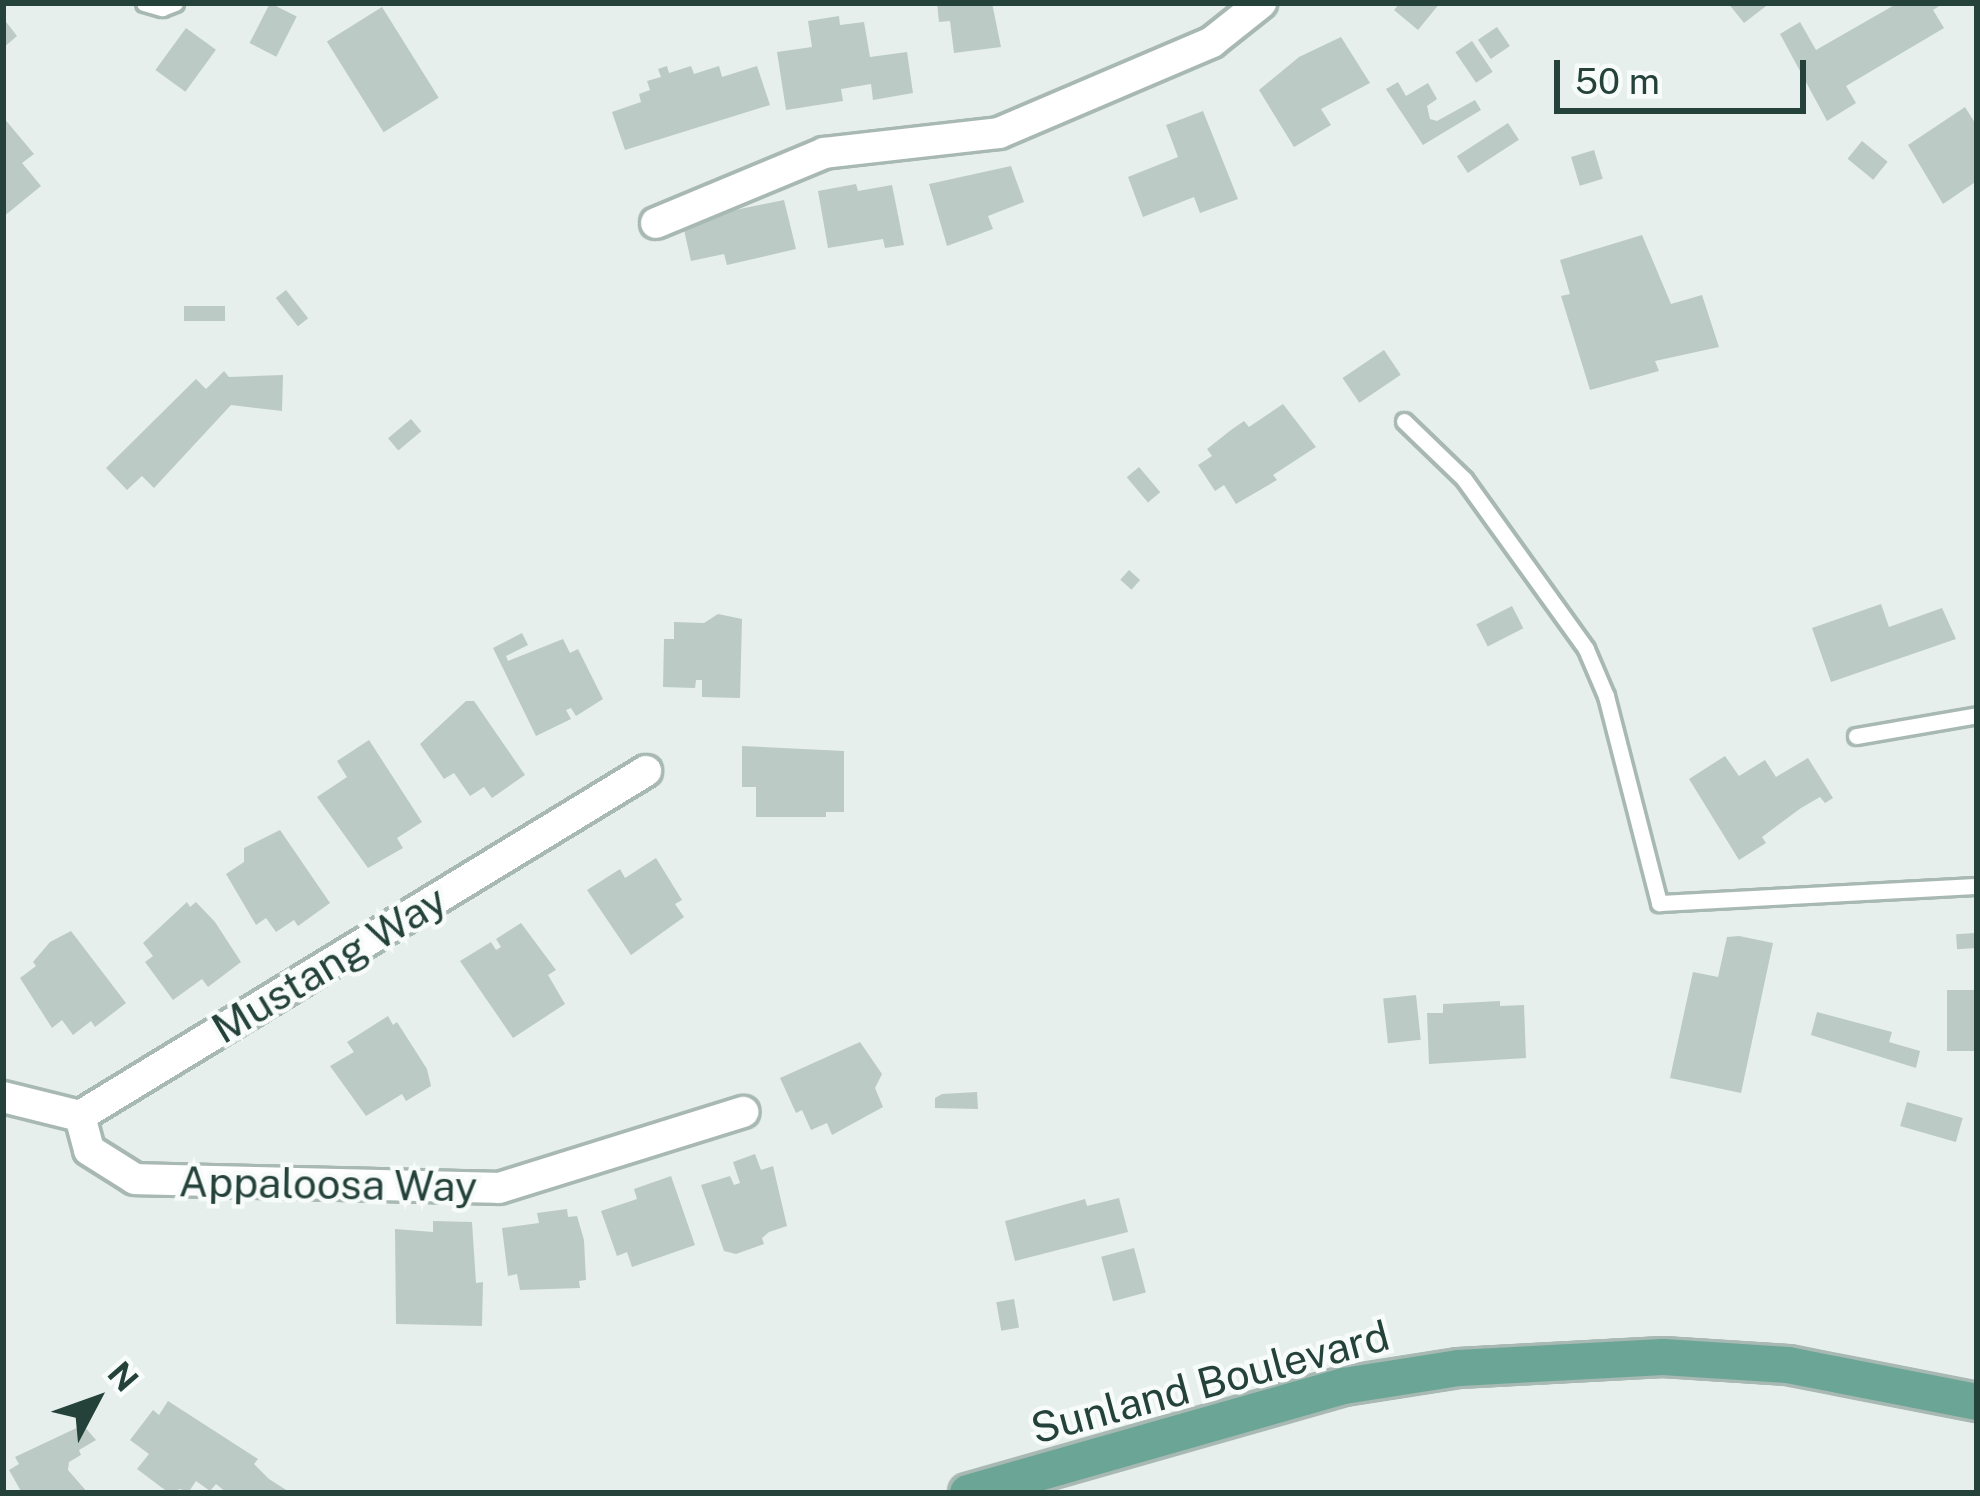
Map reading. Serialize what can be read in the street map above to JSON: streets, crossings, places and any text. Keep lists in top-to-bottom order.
{
  "streets": {
    "main road": ["Sunland Boulevard"],
    "street": ["Mustang Way", "Appaloosa Way"]
  },
  "crossings": [
    ["Mustang Way", "Appaloosa Way"]
  ],
  "scale_bar": "50 m",
  "north": "top right"
}
